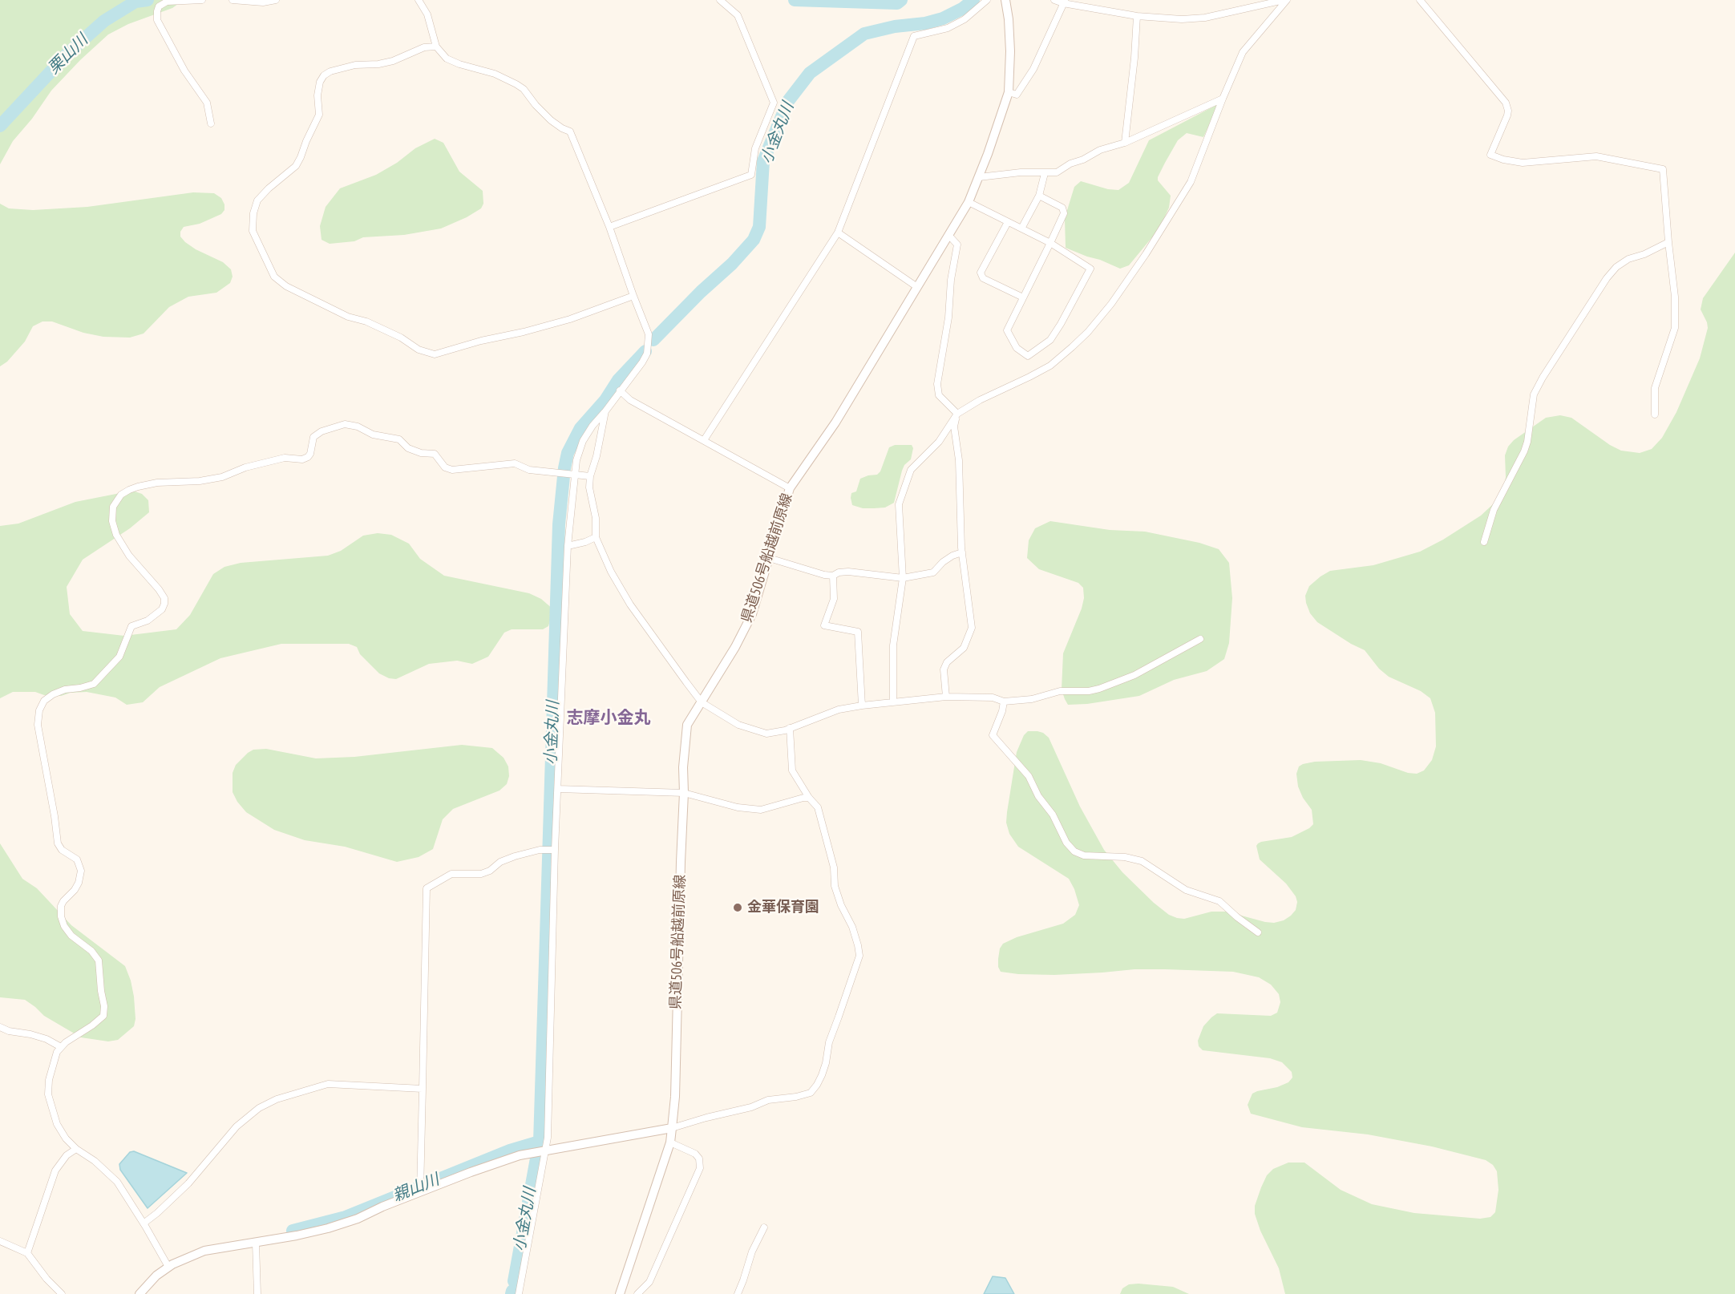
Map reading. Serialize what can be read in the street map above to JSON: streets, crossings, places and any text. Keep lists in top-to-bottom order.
{
  "streets": {
    "main road": ["県道506号船越前原線"]
  },
  "districts": ["志摩小金丸"],
  "water": ["栗山川", "小金丸川", "親山川"],
  "places": ["金華保育園"]
}
